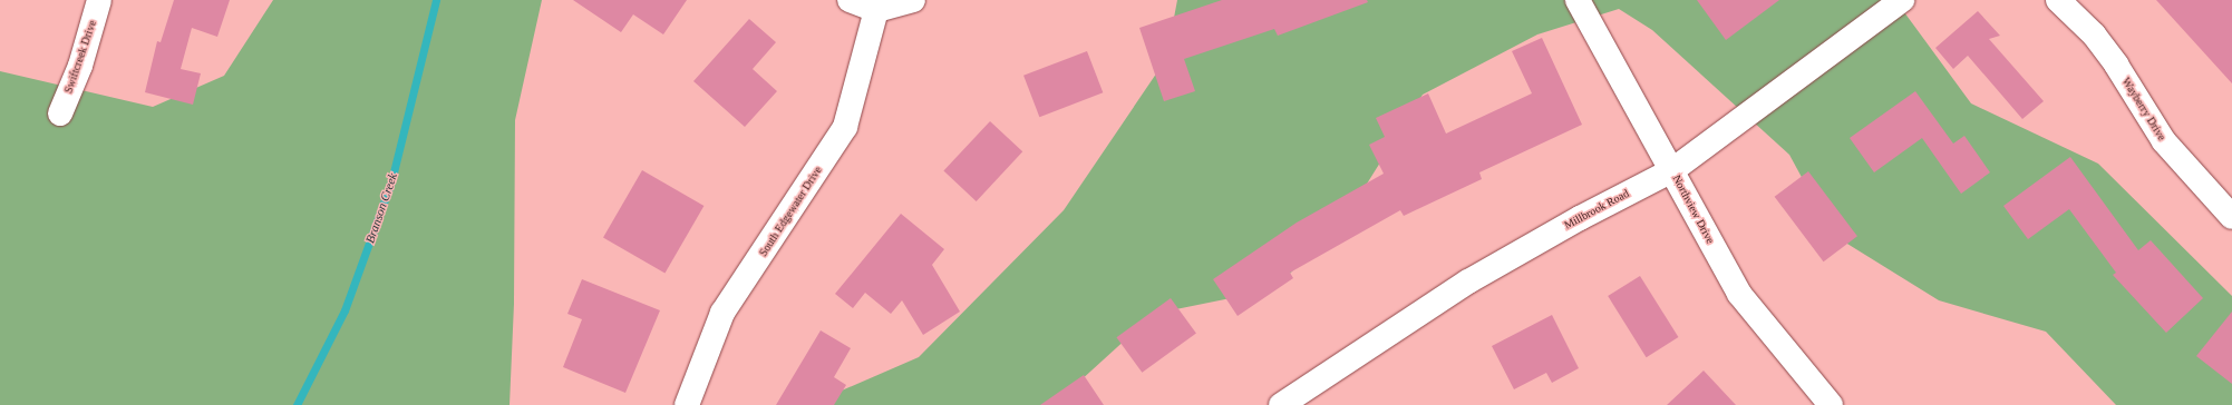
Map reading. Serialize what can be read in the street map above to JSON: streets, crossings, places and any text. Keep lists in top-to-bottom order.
{
  "streets": {
    "street": [
      "Swiftcreek Drive",
      "Wayberry Drive",
      "Millbrook Road",
      "Northview Drive",
      "South Edgewater Drive"
    ]
  },
  "crossings": [
    ["Millbrook Road", "Northview Drive"]
  ],
  "water": ["Branson Creek"]
}
